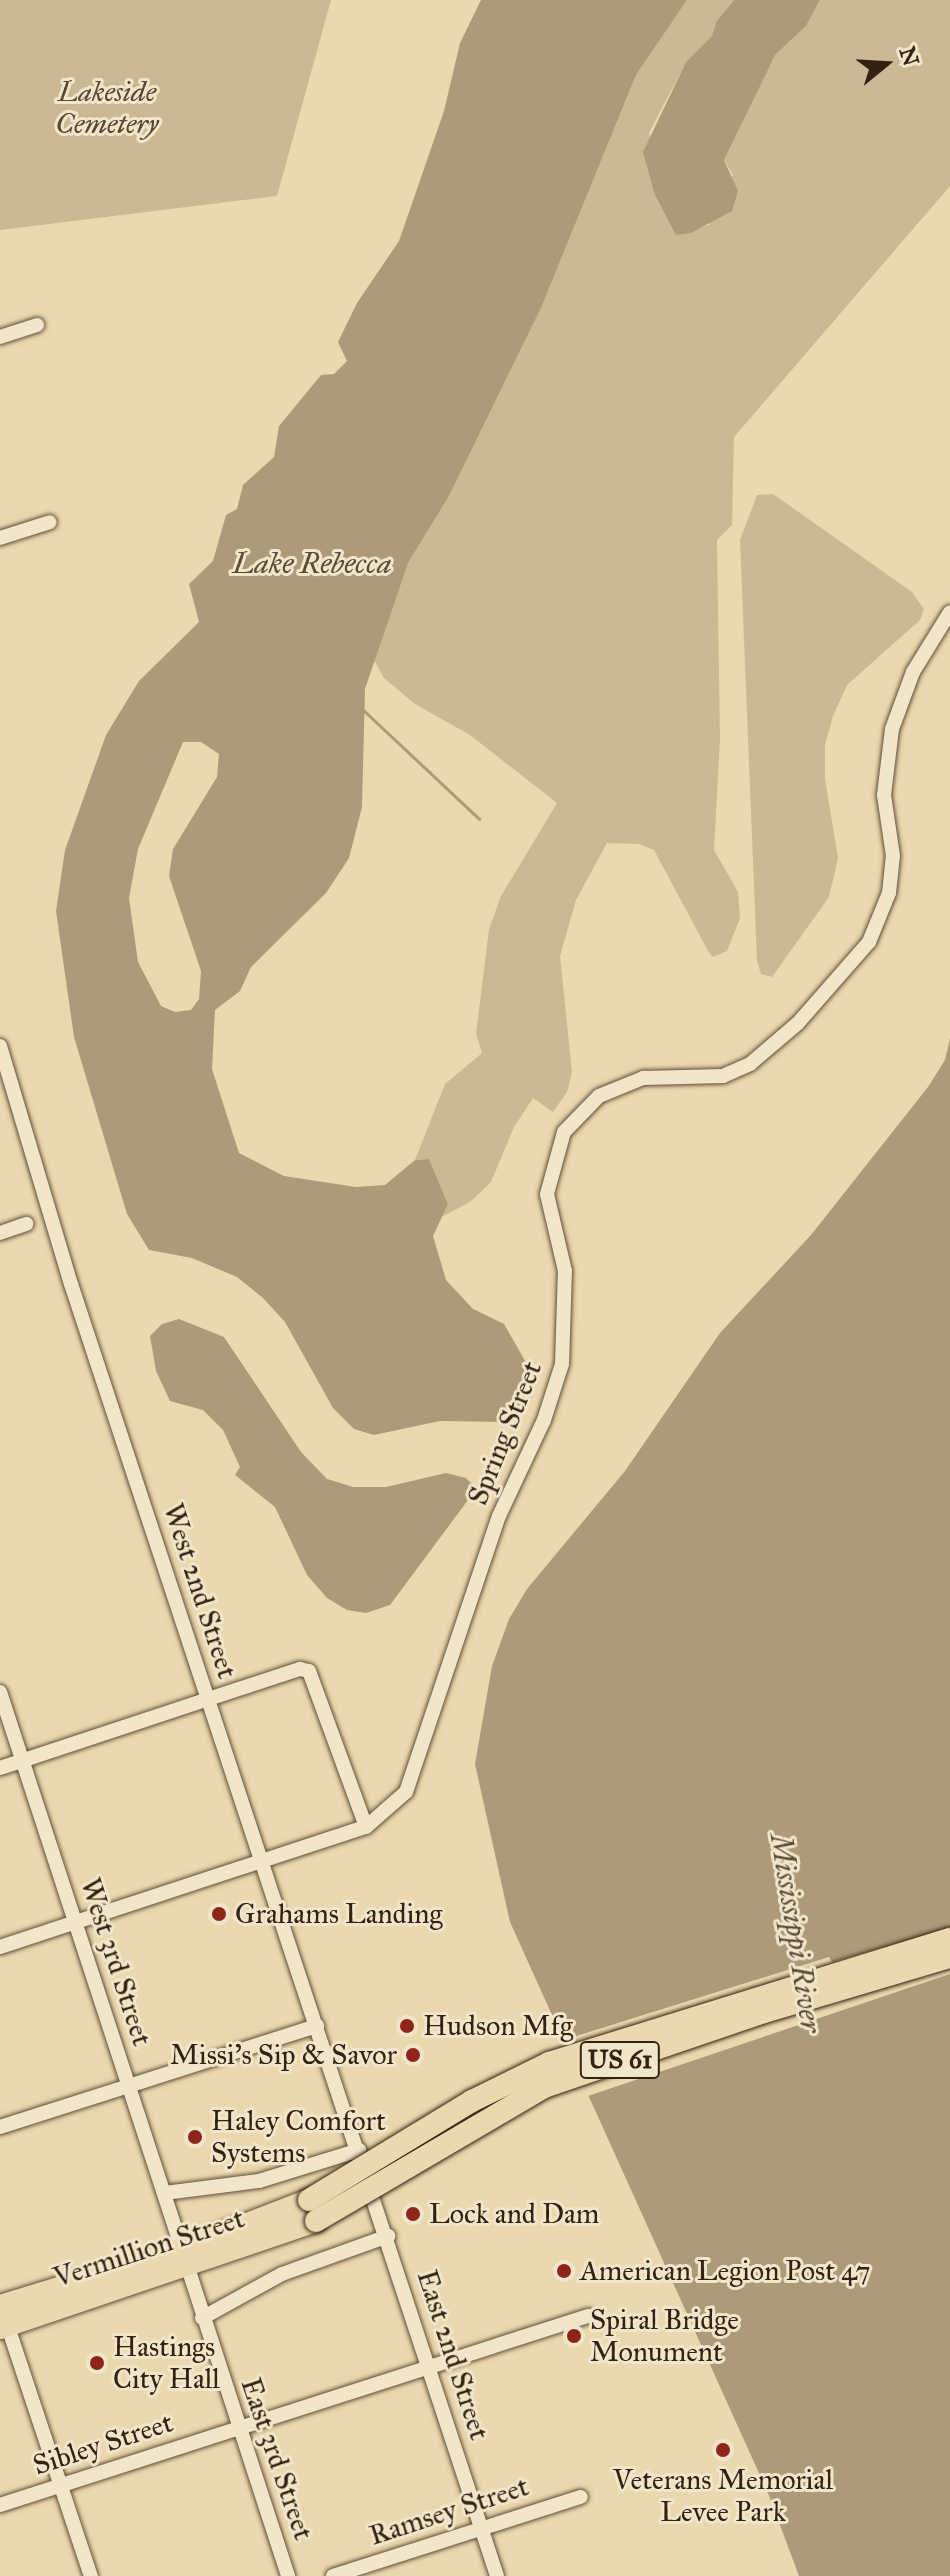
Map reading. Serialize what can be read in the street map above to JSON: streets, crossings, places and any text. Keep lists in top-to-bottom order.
{
  "streets": {
    "highway": ["US 61", "Vermillion Street"],
    "street": [
      "Spring Street",
      "West 2nd Street",
      "West 3rd Street",
      "East 2nd Street",
      "Sibley Street",
      "East 3rd Street",
      "Ramsey Street"
    ]
  },
  "crossings": [
    ["Spring Street", "West 2nd Street"],
    ["Spring Street", "West 3rd Street"],
    ["West 2nd Street", "Vermillion Street"],
    ["West 2nd Street", "East 2nd Street"],
    ["West 3rd Street", "Vermillion Street"],
    ["West 3rd Street", "East 3rd Street"],
    ["US 61", "Vermillion Street"],
    ["Vermillion Street", "East 2nd Street"],
    ["Vermillion Street", "East 3rd Street"],
    ["East 2nd Street", "Sibley Street"],
    ["East 2nd Street", "Ramsey Street"],
    ["Sibley Street", "East 3rd Street"]
  ],
  "water": ["Lake Rebecca", "Mississippi River"],
  "parks": ["Lakeside Cemetery"],
  "places": [
    "Grahams Landing",
    "Hudson Mfg",
    "Missi’s Sip & Savor",
    "Haley Comfort Systems",
    "Lock and Dam",
    "American Legion Post 47",
    "Spiral Bridge Monument",
    "Hastings City Hall",
    "Veterans Memorial Levee Park"
  ],
  "north": "right"
}
